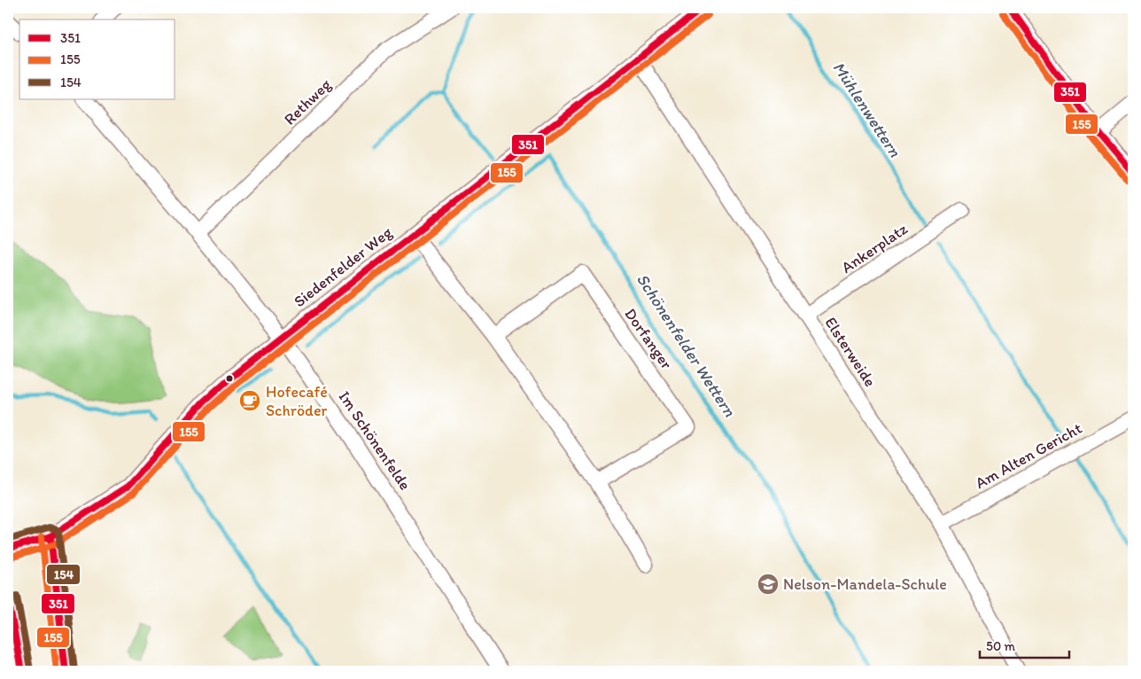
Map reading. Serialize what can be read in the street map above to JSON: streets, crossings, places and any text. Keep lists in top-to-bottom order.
{
  "streets": {
    "street": [
      "Rethweg",
      "Ankerplatz",
      "Siedenfelder Weg",
      "Dorfanger",
      "Elsterweide",
      "Im Schönenfelde",
      "Am Alten Gericht"
    ]
  },
  "crossings": [
    ["Rethweg", "Im Schönenfelde"],
    ["Ankerplatz", "Elsterweide"],
    ["Siedenfelder Weg", "Elsterweide"],
    ["Siedenfelder Weg", "Im Schönenfelde"],
    ["Elsterweide", "Am Alten Gericht"]
  ],
  "water": ["Mühlenwettern", "Schönenfelder Wettern"],
  "places": {
    "cafe": ["Hofecafé Schröder"],
    "school or university": ["Nelson-Mandela-Schule"]
  },
  "lines": ["transit line 351", "transit line 155", "transit line 154"],
  "legend": ["351", "155", "154"],
  "scale_bar": "50 m"
}
